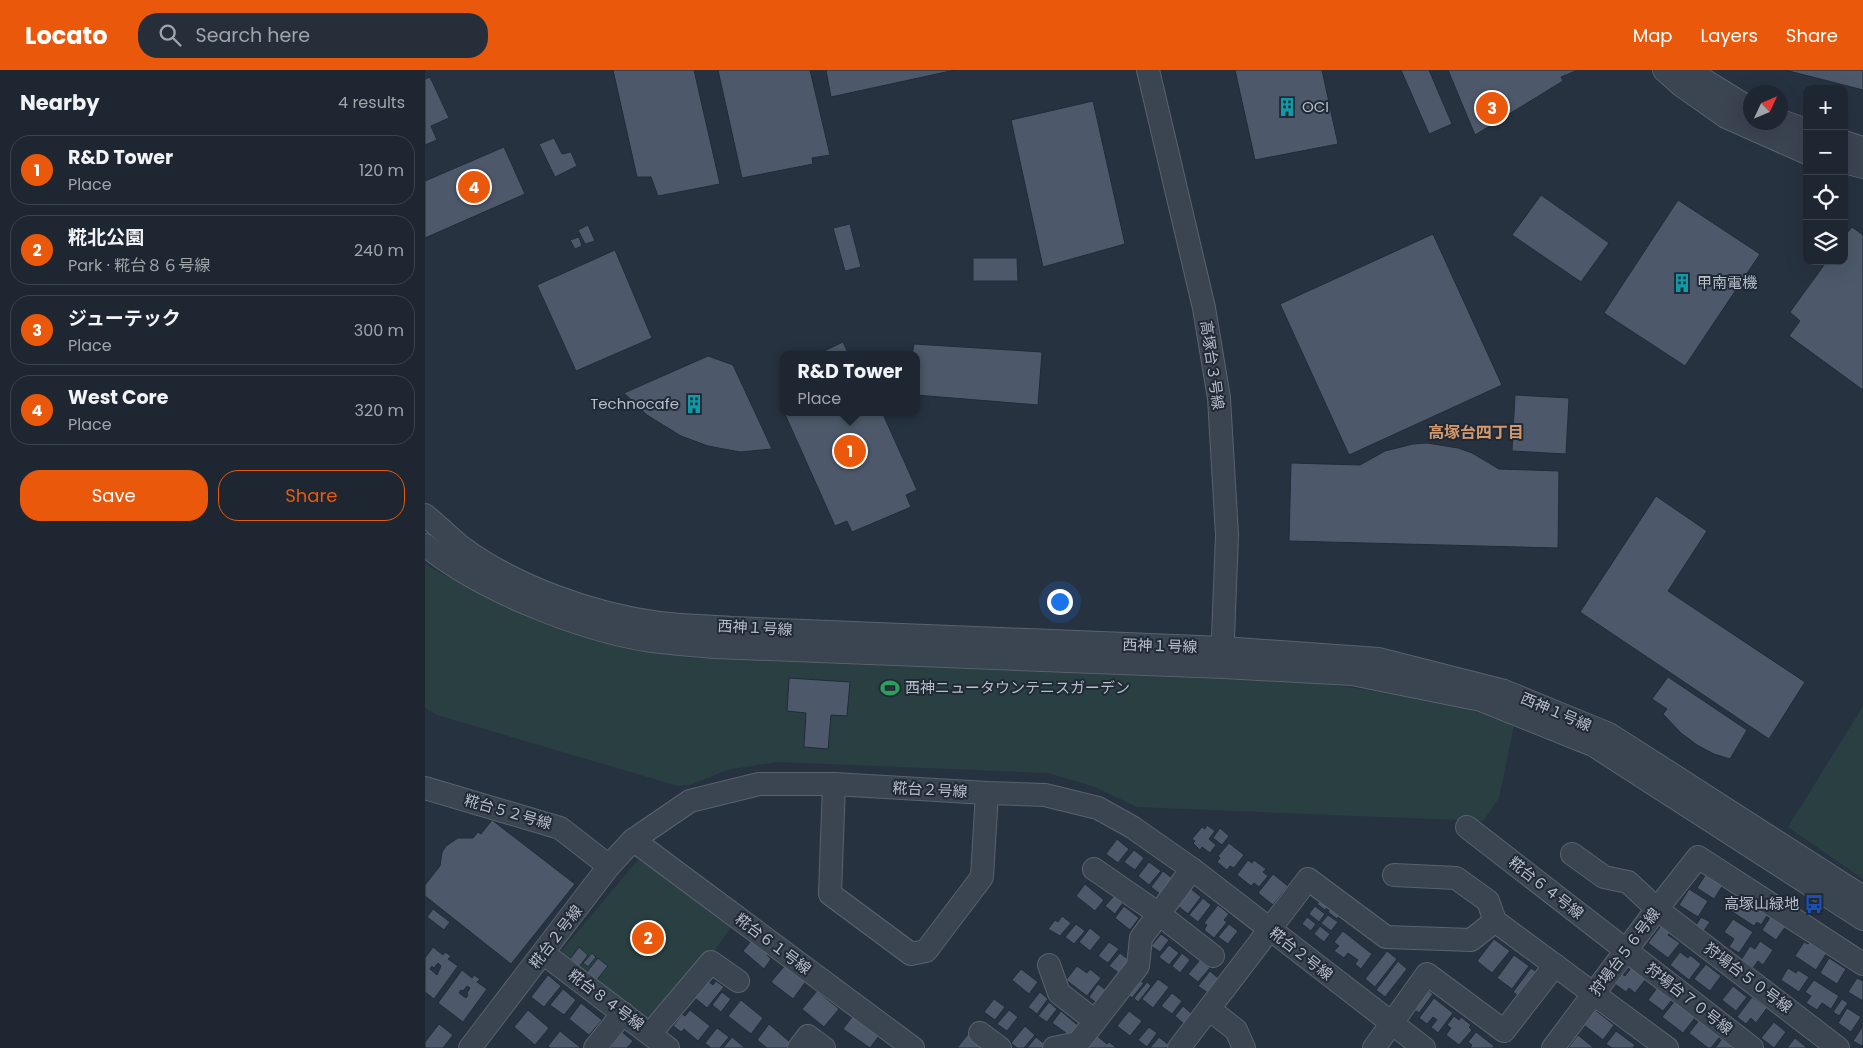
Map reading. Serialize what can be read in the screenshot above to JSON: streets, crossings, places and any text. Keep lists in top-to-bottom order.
{
  "streets": {
    "street": [
      "高塚台３号線",
      "西神１号線",
      "糀台２号線",
      "糀台５２号線",
      "糀台６４号線",
      "糀台６１号線",
      "狩場台５６号線",
      "狩場台５０号線",
      "狩場台７０号線",
      "糀台８４号線"
    ]
  },
  "crossings": [
    ["高塚台３号線", "西神１号線"],
    ["糀台２号線", "糀台５２号線"],
    ["糀台２号線", "糀台６１号線"],
    ["糀台２号線", "糀台８４号線"],
    ["糀台６４号線", "狩場台５６号線"],
    ["糀台６４号線", "狩場台７０号線"],
    ["狩場台５６号線", "狩場台５０号線"],
    ["狩場台５６号線", "狩場台７０号線"]
  ],
  "districts": ["高塚台四丁目"],
  "places": {
    "building": ["OCI", "甲南電機", "Technocafe"],
    "sports": ["西神ニュータウンテニスガーデン"],
    "bus stop": ["高塚山緑地"]
  },
  "north": "top right",
  "page": {
    "header": "Locato",
    "search": "Search here",
    "nav": ["Map", "Layers", "Share"],
    "heading": ["Nearby", "4 results"],
    "map_buttons": ["+", "−"],
    "pins": [
      "3",
      "4",
      "1",
      "2"
    ],
    "list": [
      {
        "mark": "1",
        "name": "R&D Tower",
        "note": "Place",
        "value": "120 m"
      },
      {
        "mark": "2",
        "name": "糀北公園",
        "note": "Park · 糀台８６号線",
        "value": "240 m"
      },
      {
        "mark": "3",
        "name": "ジューテック",
        "note": "Place",
        "value": "300 m"
      },
      {
        "mark": "4",
        "name": "West Core",
        "note": "Place",
        "value": "320 m"
      }
    ],
    "popup": ["R&D Tower", "Place"],
    "buttons": ["Save", "Share"]
  }
}
